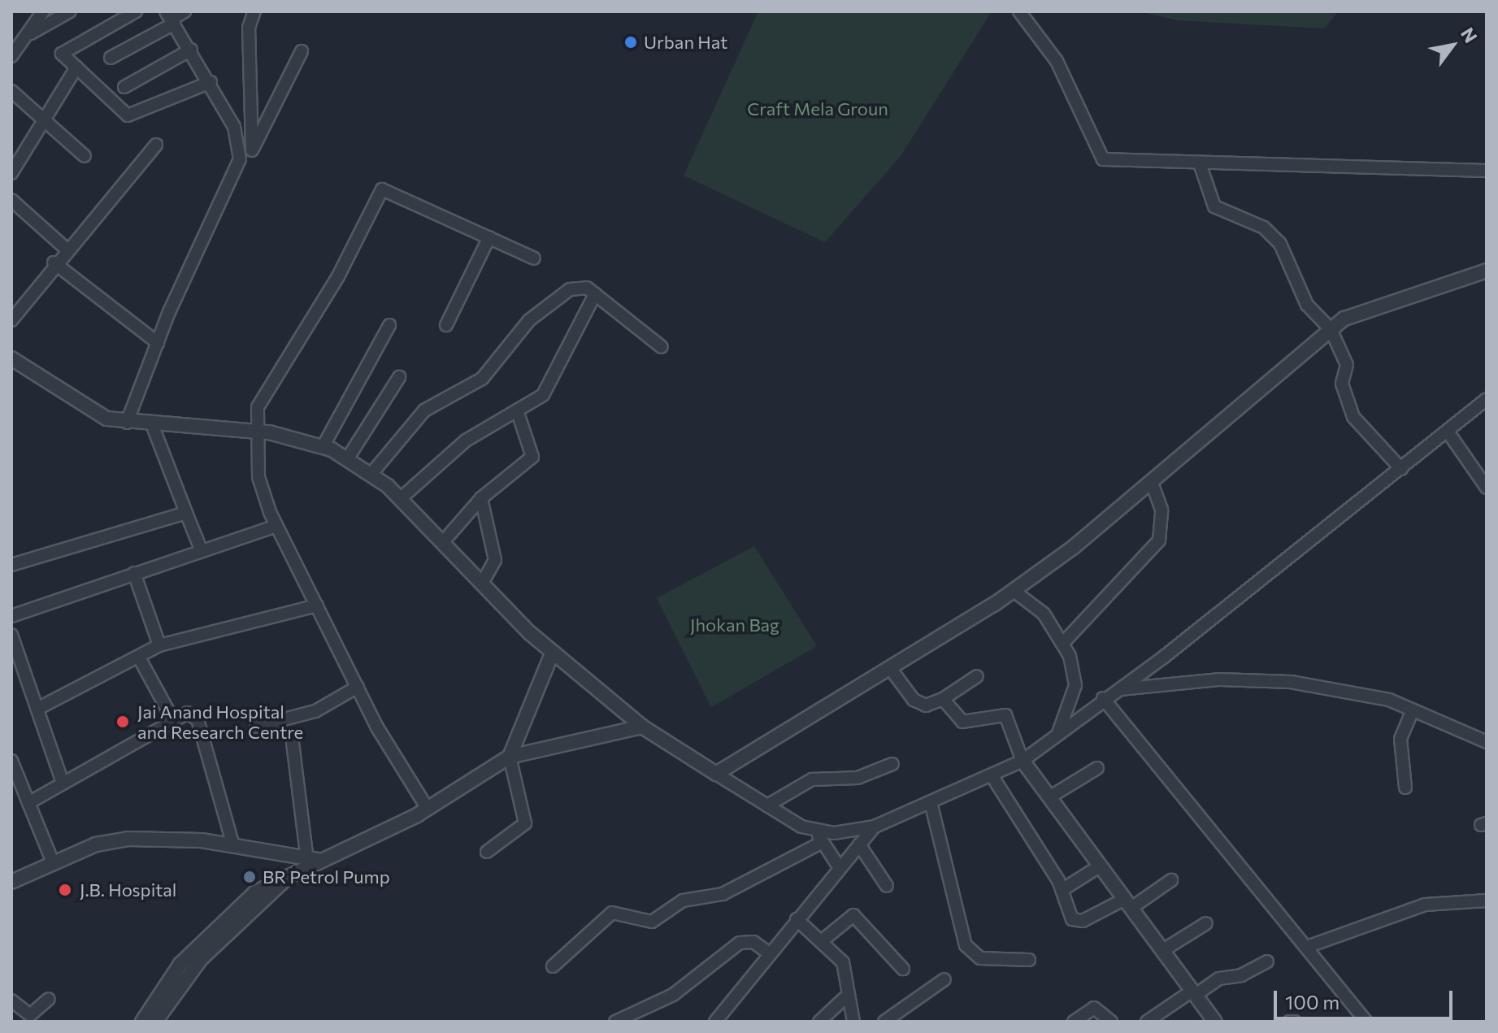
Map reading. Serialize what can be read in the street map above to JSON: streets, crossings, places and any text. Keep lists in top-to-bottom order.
{
  "parks": ["Craft Mela Groun", "Jhokan Bag"],
  "places": [
    "Urban Hat",
    "Jai Anand Hospital and Research Centre",
    "BR Petrol Pump",
    "J.B. Hospital"
  ],
  "scale_bar": "100 m",
  "north": "top right"
}
